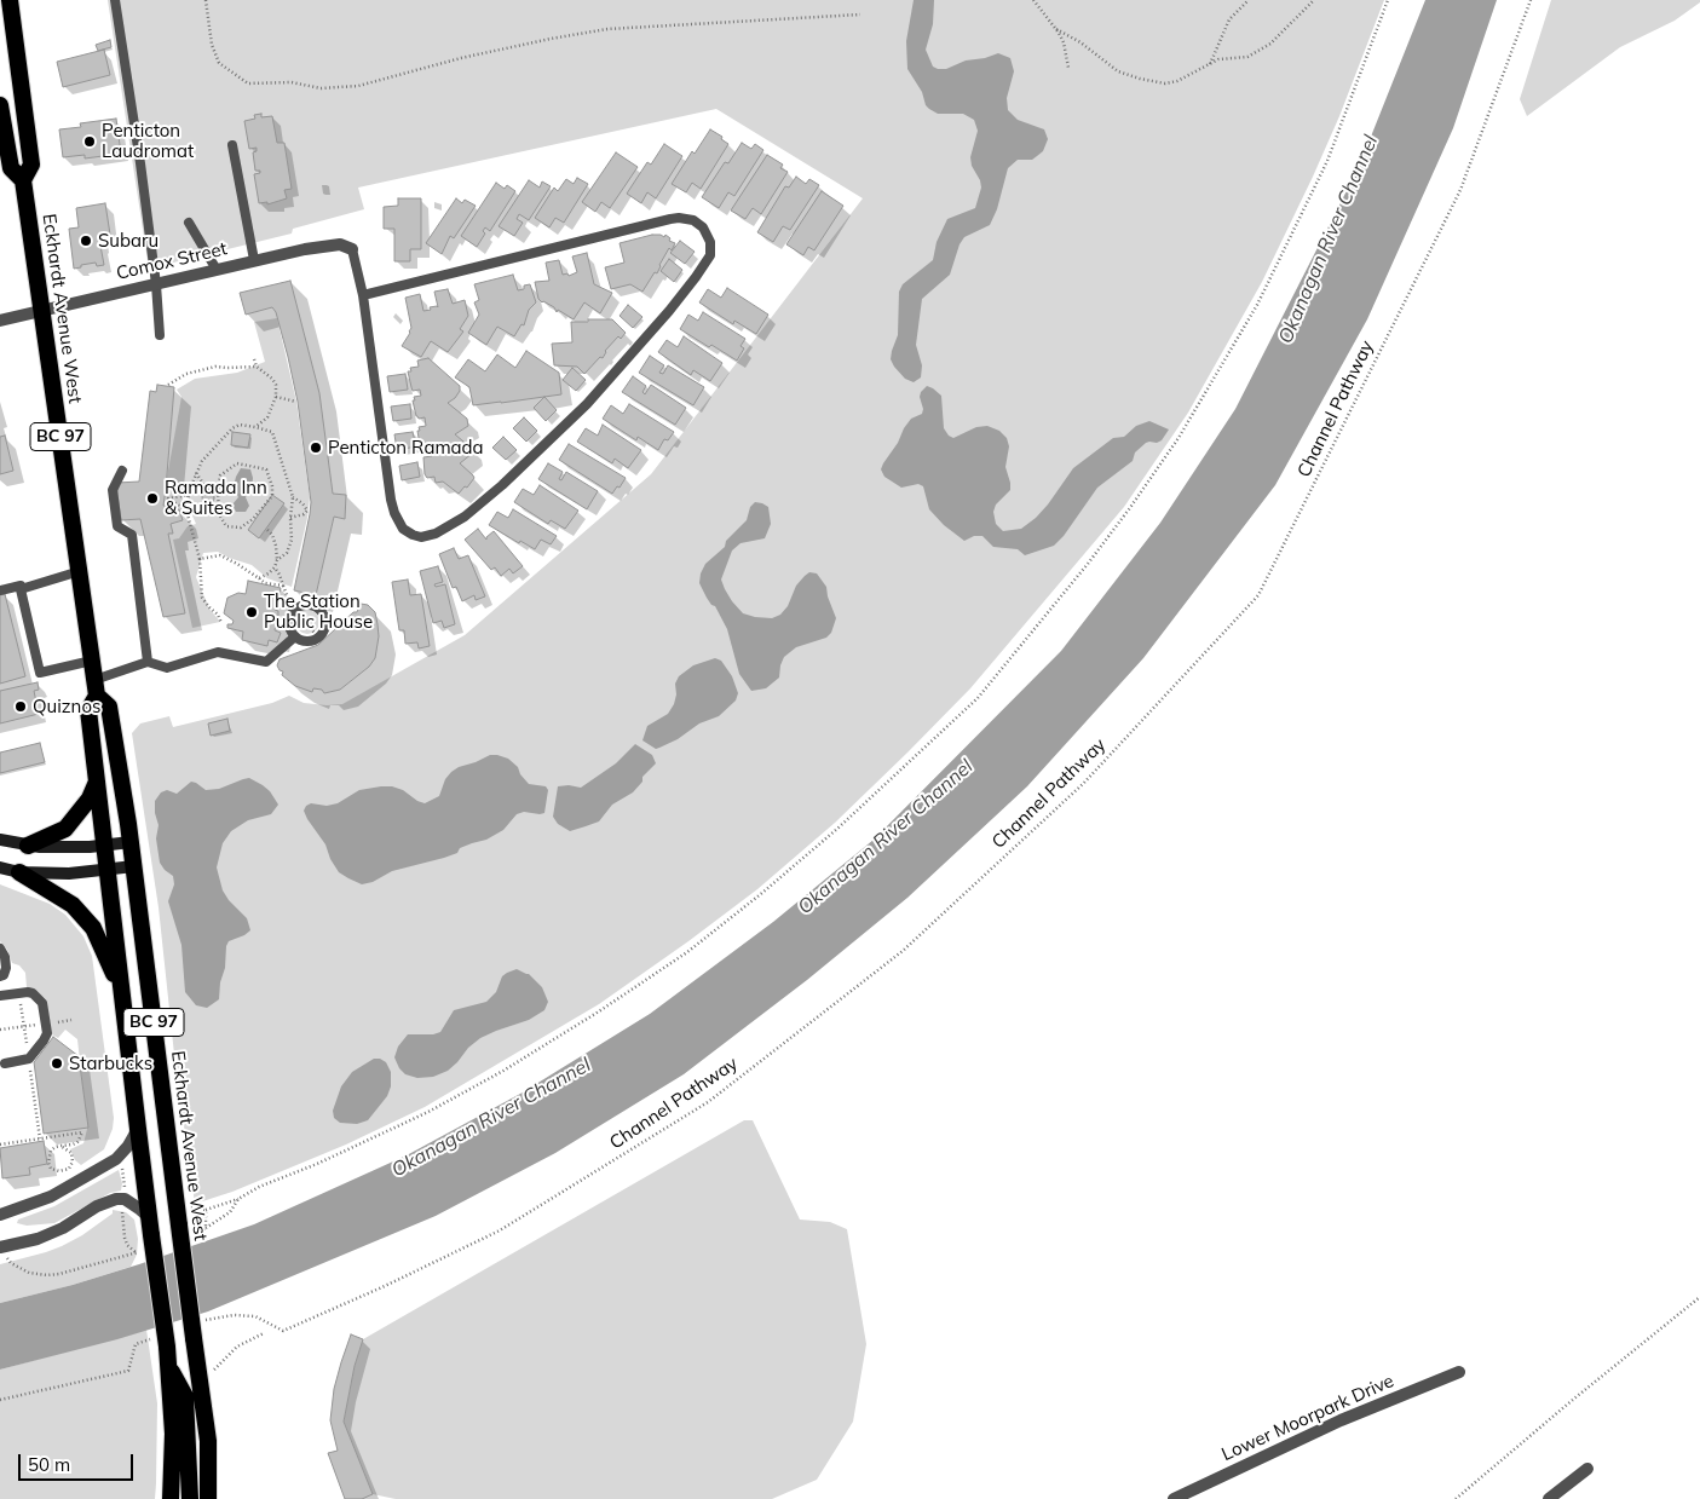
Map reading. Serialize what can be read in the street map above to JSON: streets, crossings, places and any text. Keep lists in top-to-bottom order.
{
  "streets": {
    "highway": ["Eckhardt Avenue West", "BC 97"],
    "street": ["Comox Street", "Lower Moorpark Drive"],
    "path": ["Channel Pathway"]
  },
  "crossings": [
    ["Comox Street", "Eckhardt Avenue West"]
  ],
  "water": ["Okanagan River Channel"],
  "places": [
    "Penticton Laudromat",
    "Subaru",
    "Penticton Ramada",
    "Ramada Inn & Suites",
    "The Station Public House",
    "Quiznos",
    "Starbucks"
  ],
  "scale_bar": "50 m"
}
